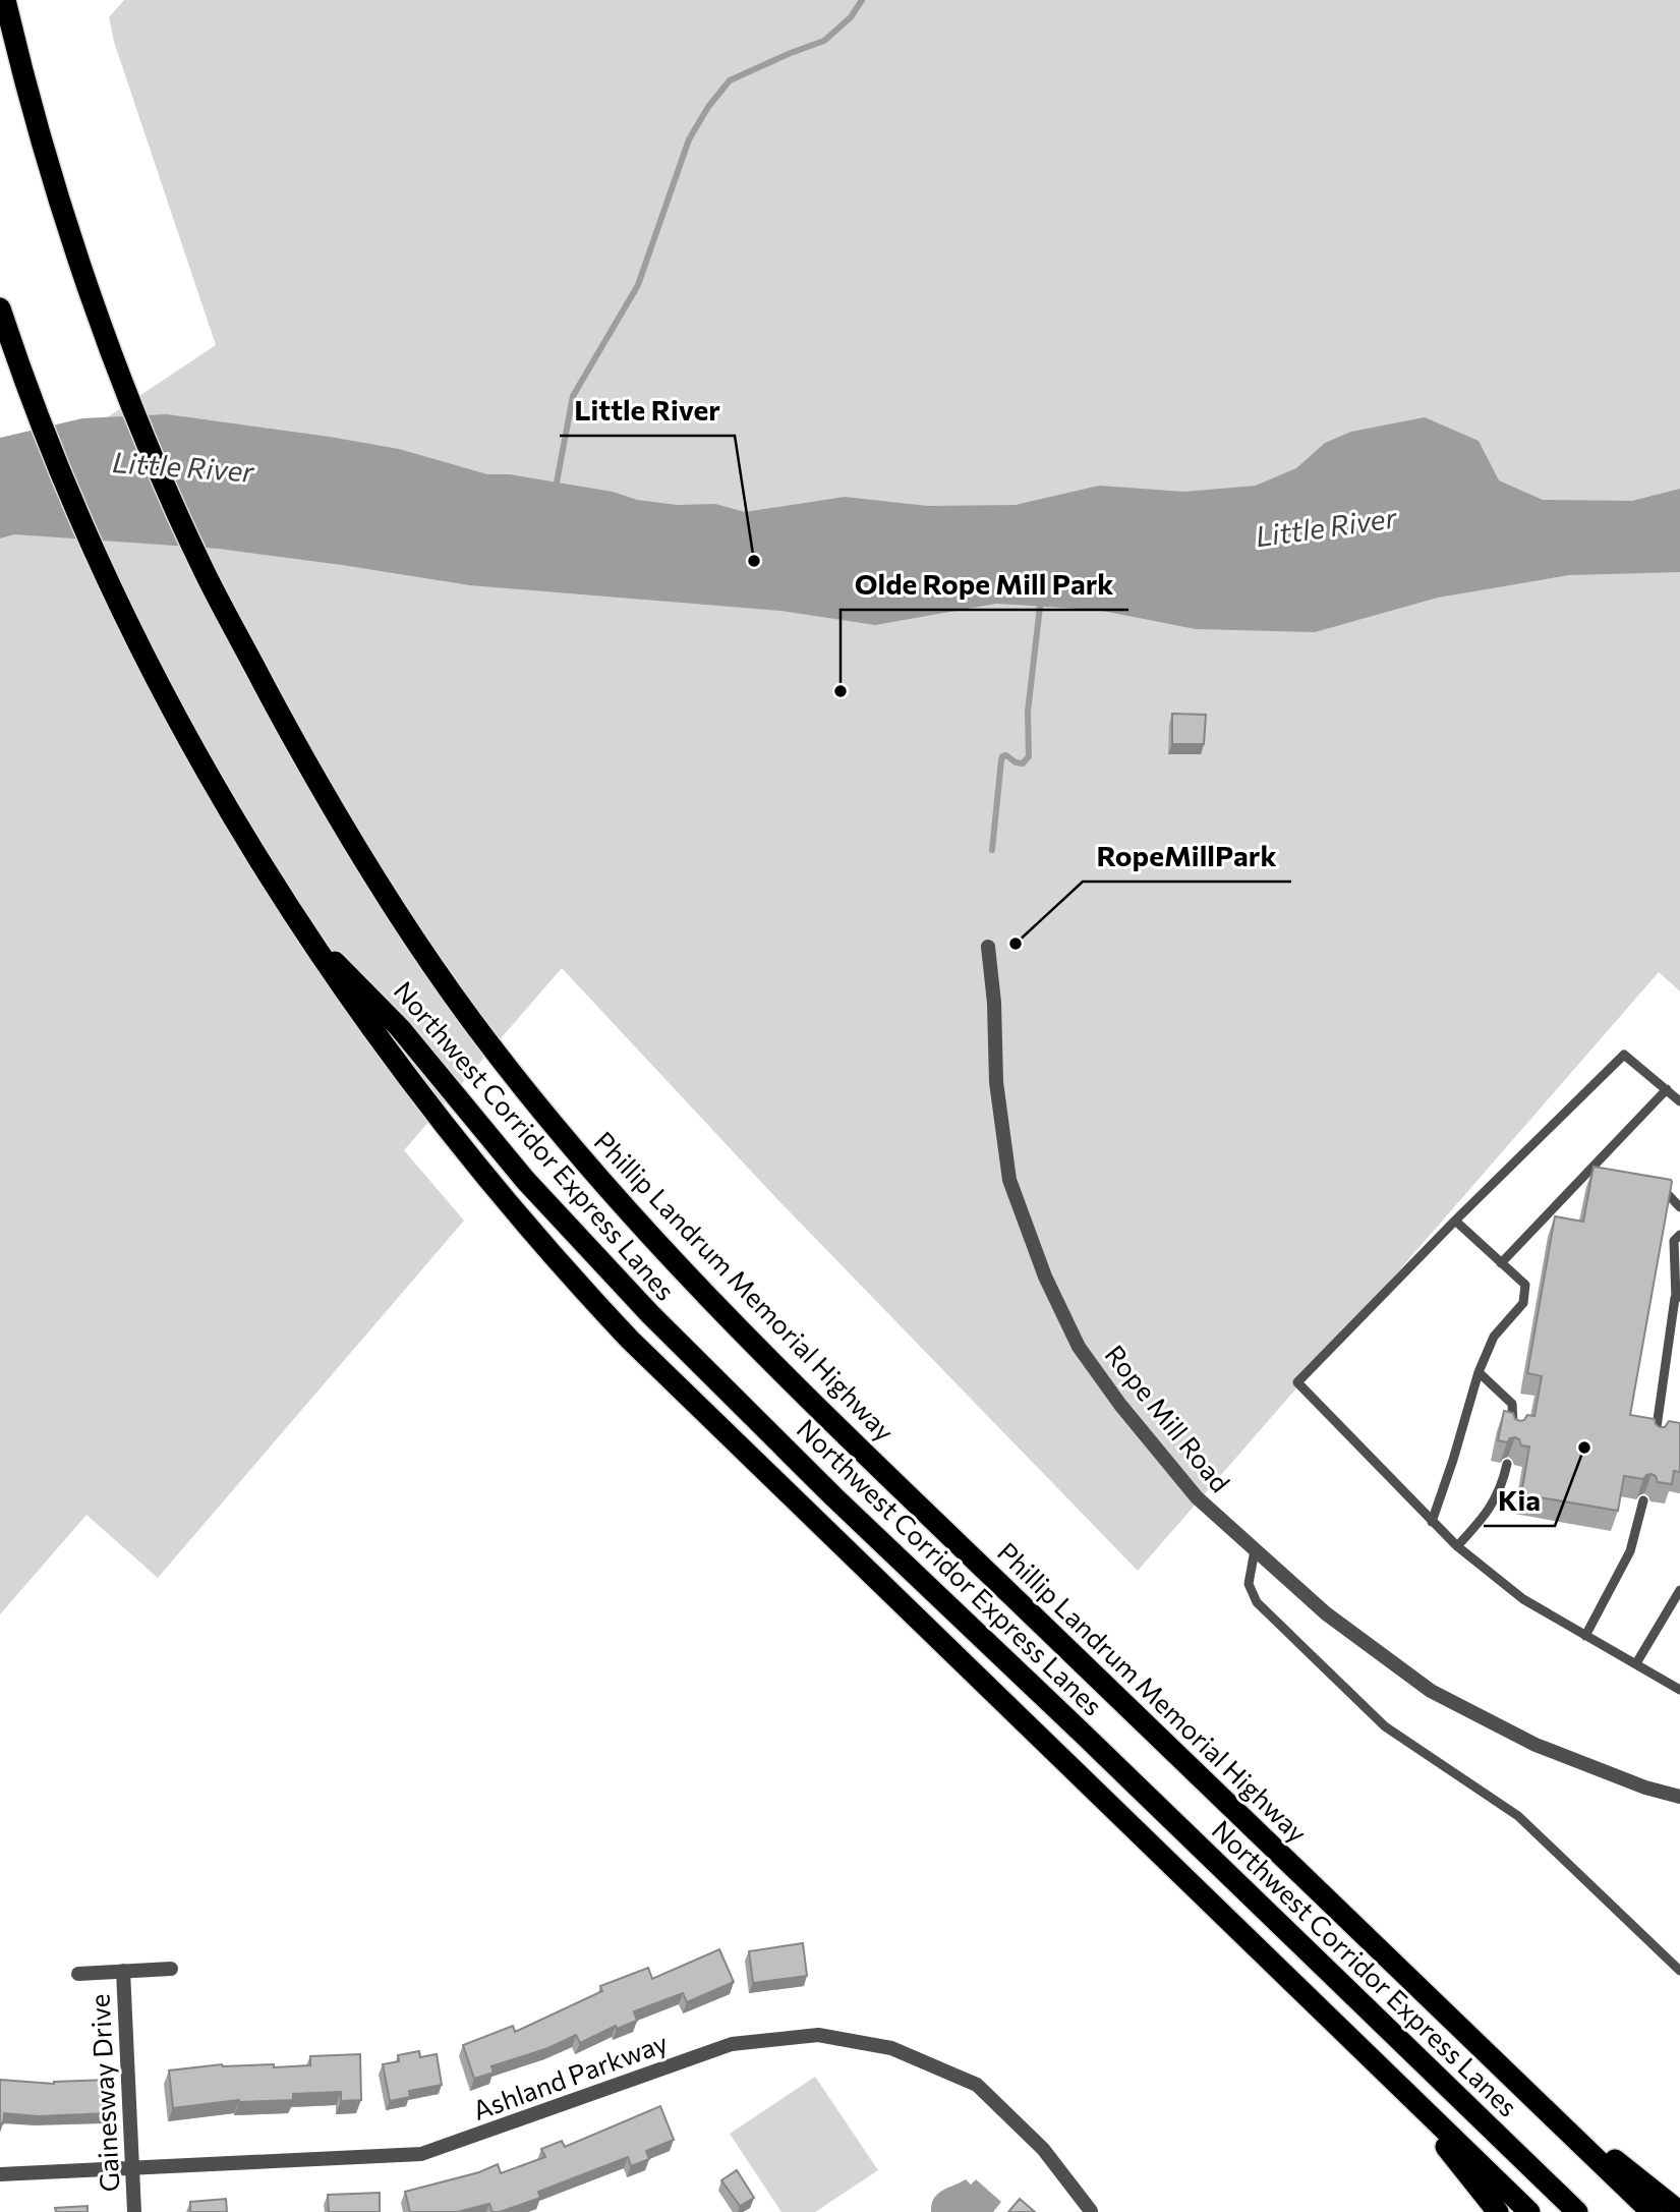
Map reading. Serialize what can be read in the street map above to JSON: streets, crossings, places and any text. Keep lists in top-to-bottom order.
{
  "streets": {
    "highway": ["Northwest Corridor Express Lanes", "Phillip Landrum Memorial Highway"],
    "street": ["Rope Mill Road", "Ashland Parkway", "Gainesway Drive"]
  },
  "crossings": [
    ["Ashland Parkway", "Gainesway Drive"]
  ],
  "water": ["Little River"],
  "places": [
    "Little River",
    "Olde Rope Mill Park",
    "RopeMillPark",
    "Kia"
  ]
}
